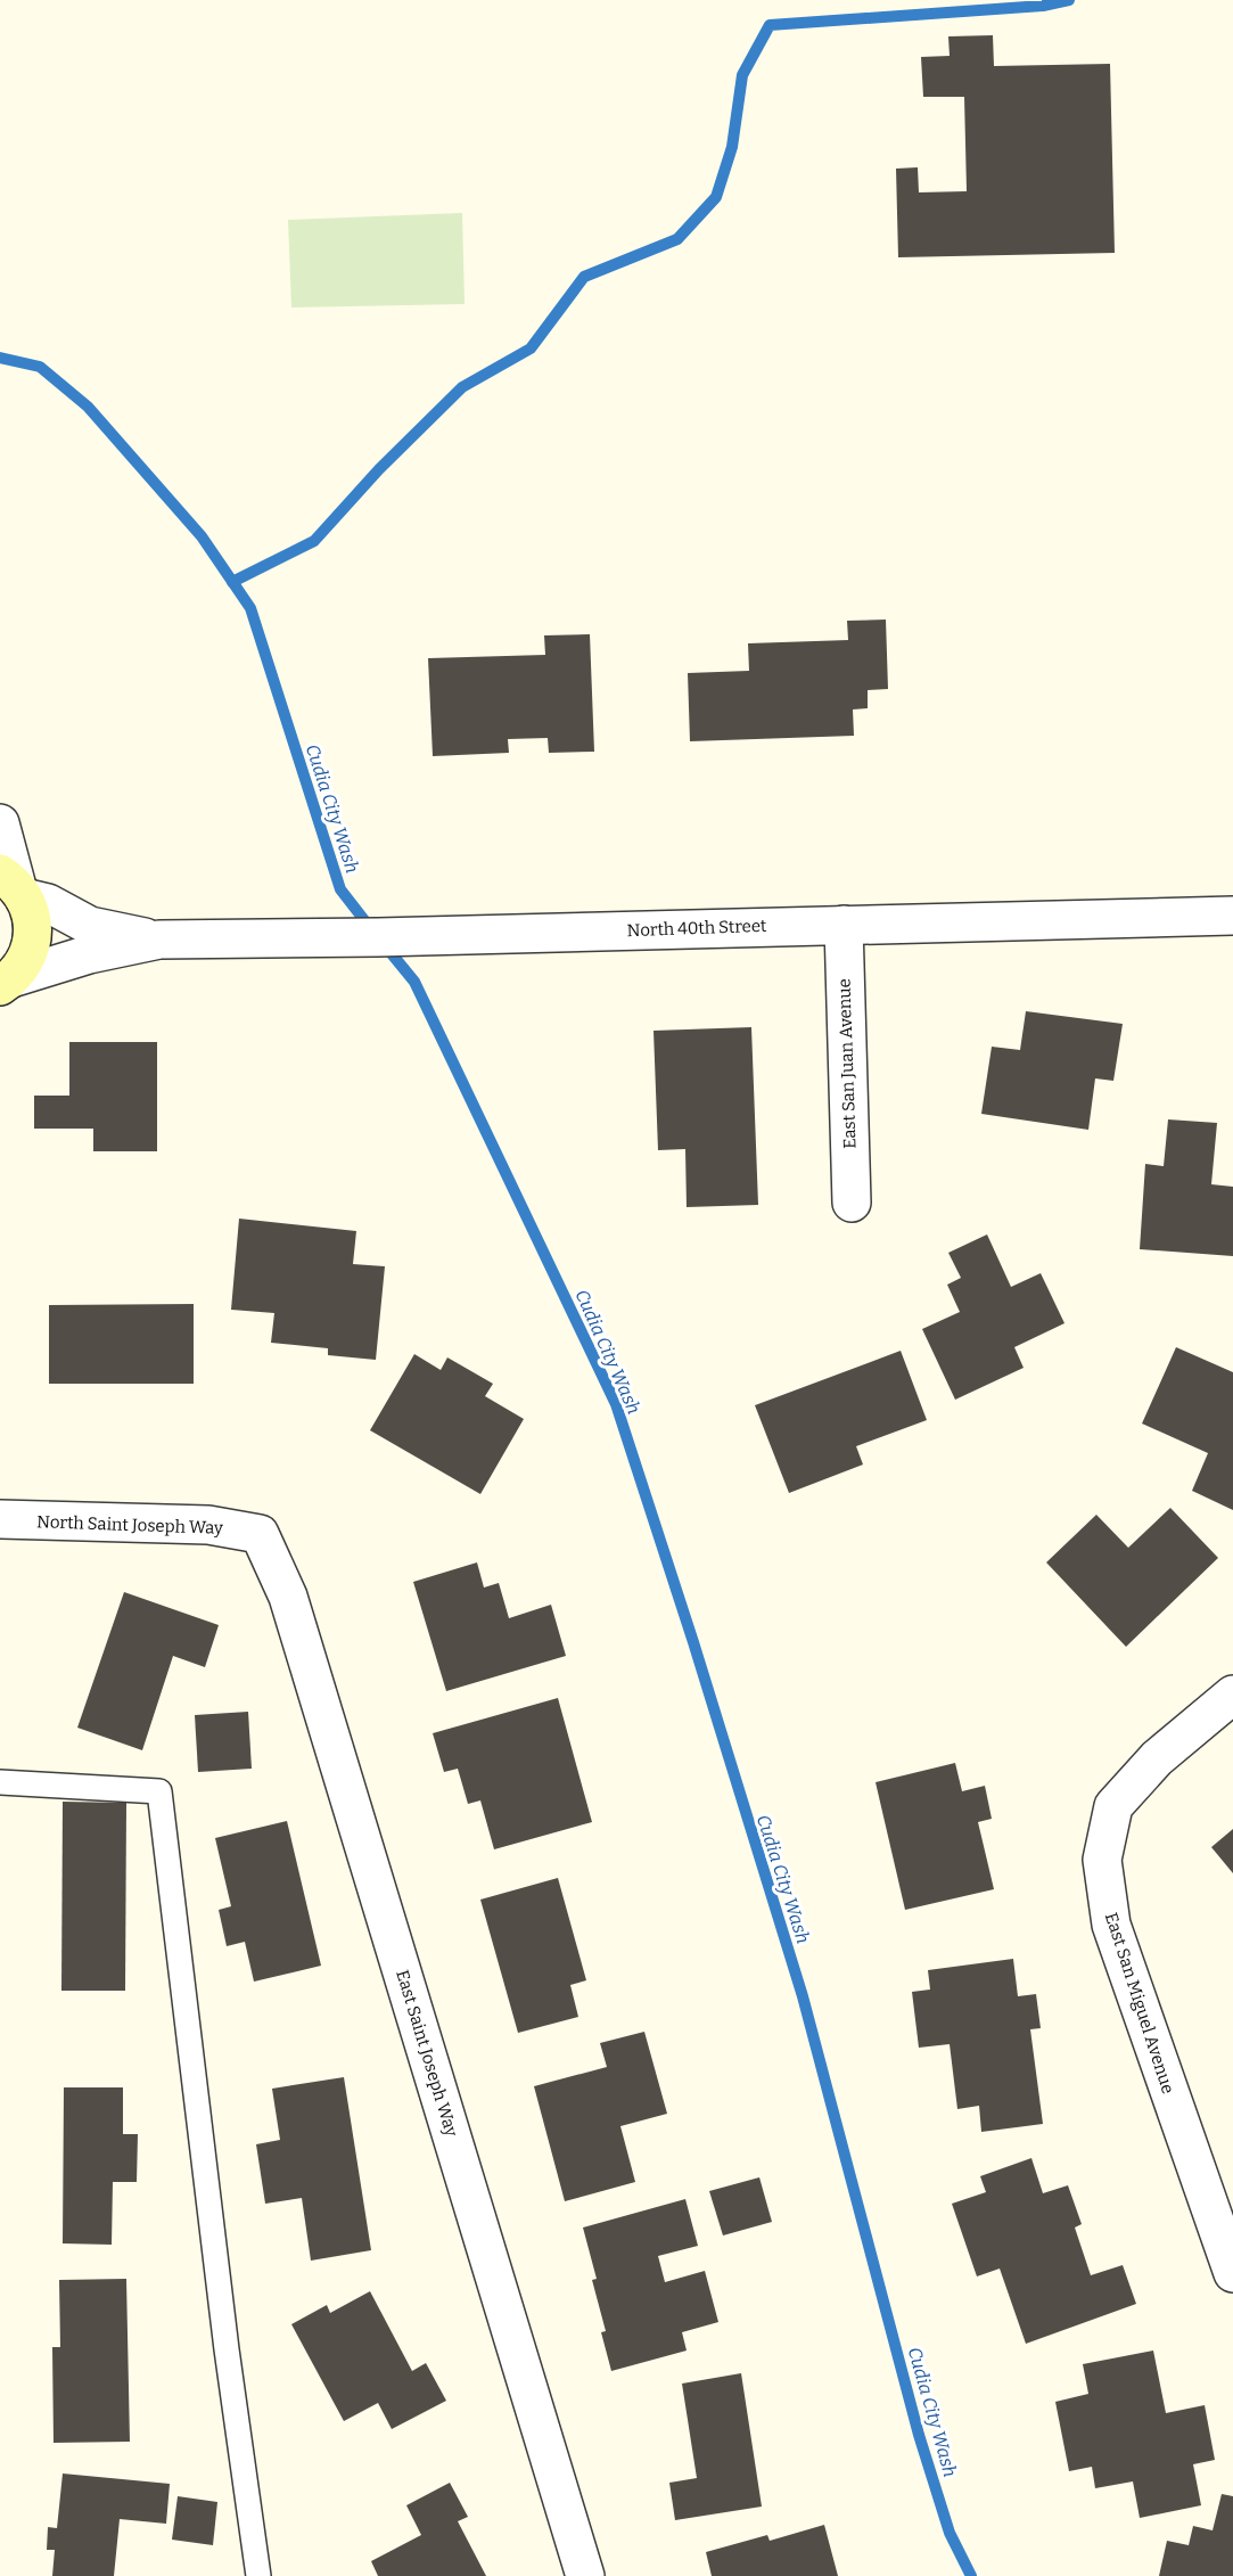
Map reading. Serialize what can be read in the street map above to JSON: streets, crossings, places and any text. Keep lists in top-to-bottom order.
{
  "streets": {
    "street": [
      "North 40th Street",
      "East San Juan Avenue",
      "North Saint Joseph Way",
      "East San Miguel Avenue",
      "East Saint Joseph Way"
    ]
  },
  "crossings": [
    ["North 40th Street", "East San Juan Avenue"],
    ["North Saint Joseph Way", "East Saint Joseph Way"]
  ],
  "water": ["Cudia City Wash"]
}
